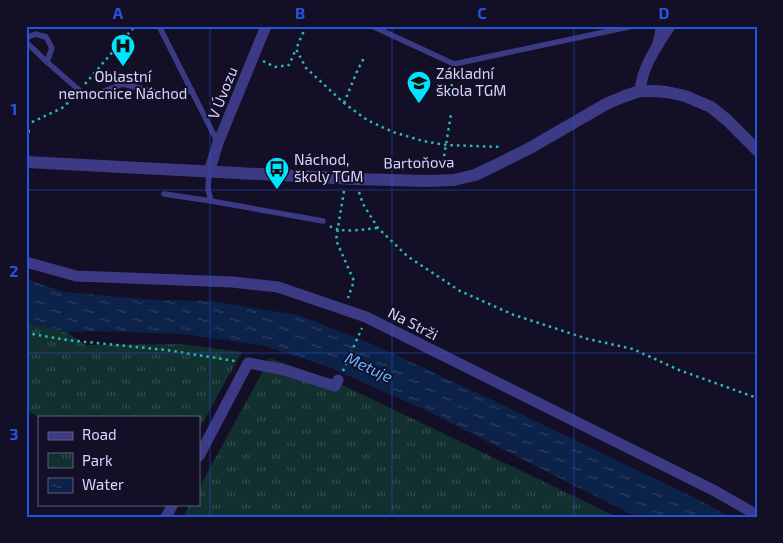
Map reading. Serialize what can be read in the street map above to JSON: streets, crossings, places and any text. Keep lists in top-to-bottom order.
{
  "streets": {
    "street": ["V Úvozu", "Bartoňova", "Na Strži"]
  },
  "crossings": [
    ["V Úvozu", "Bartoňova"]
  ],
  "water": ["Metuje"],
  "places": {
    "hospital": ["Oblastní nemocnice Náchod"],
    "school or university": ["Základní škola TGM"],
    "bus stop": ["Náchod, školy TGM"]
  },
  "legend": ["Road", "Park", "Water"],
  "grid": {
    "columns": [
      "A",
      "B",
      "C",
      "D"
    ],
    "rows": ["1", "2", "3"]
  }
}
